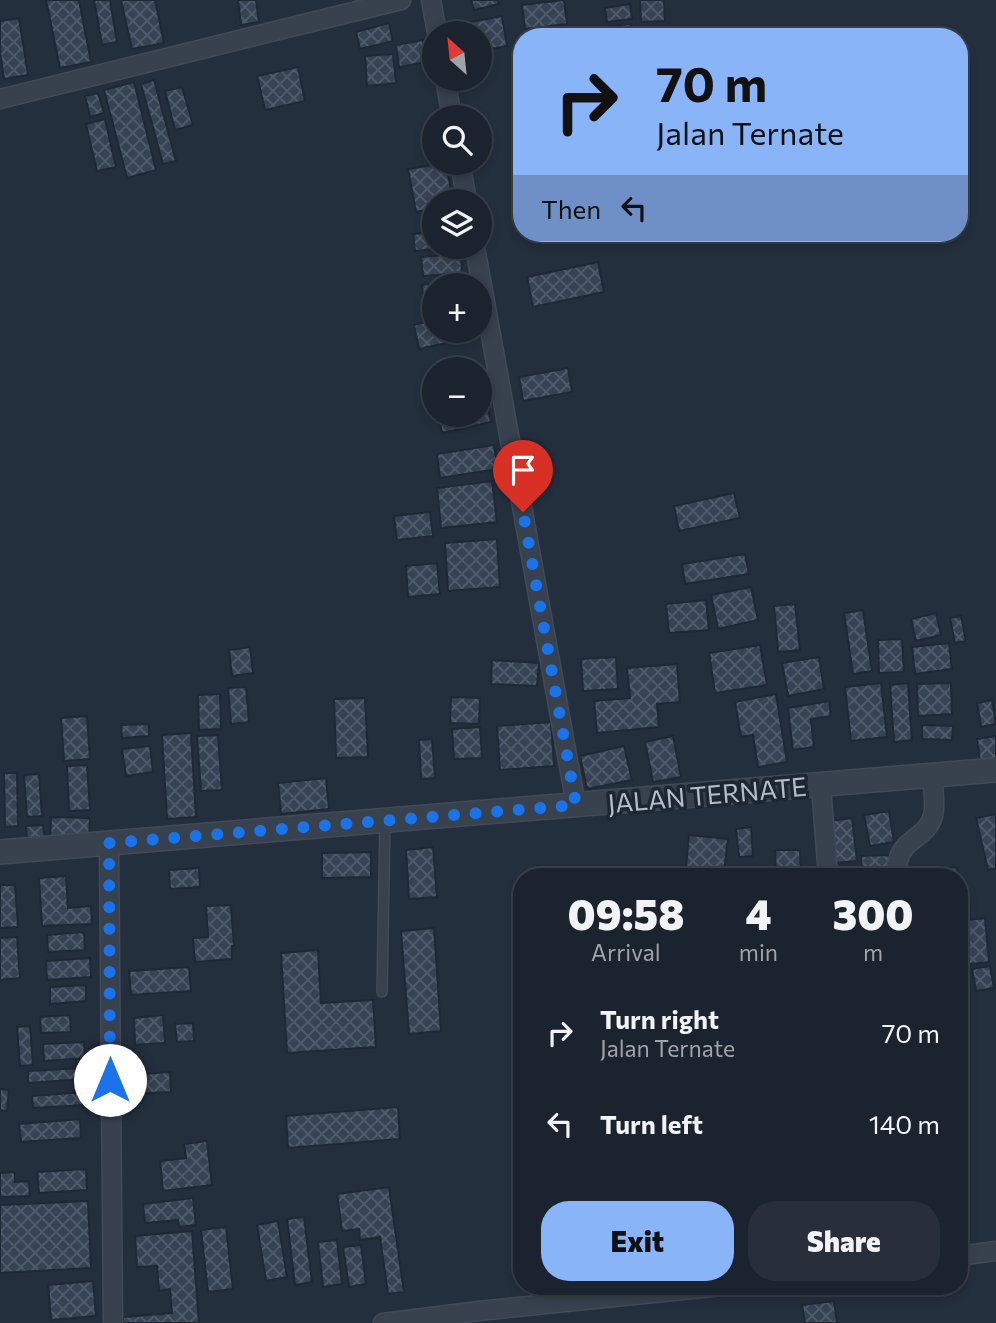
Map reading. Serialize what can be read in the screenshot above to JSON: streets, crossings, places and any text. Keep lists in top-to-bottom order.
{
  "streets": {
    "street": ["JALAN TERNATE"]
  },
  "north": "top left",
  "page": {
    "map_buttons": ["+", "−"],
    "turn": ["70 m", "Jalan Ternate"],
    "then": "Then",
    "eta": [
      "09:58",
      "Arrival",
      "4",
      "min",
      "300",
      "m"
    ],
    "list": [
      {
        "name": "Turn right",
        "note": "Jalan Ternate",
        "value": "70 m"
      },
      {
        "name": "Turn left",
        "value": "140 m"
      }
    ],
    "buttons": ["Exit", "Share"]
  }
}
